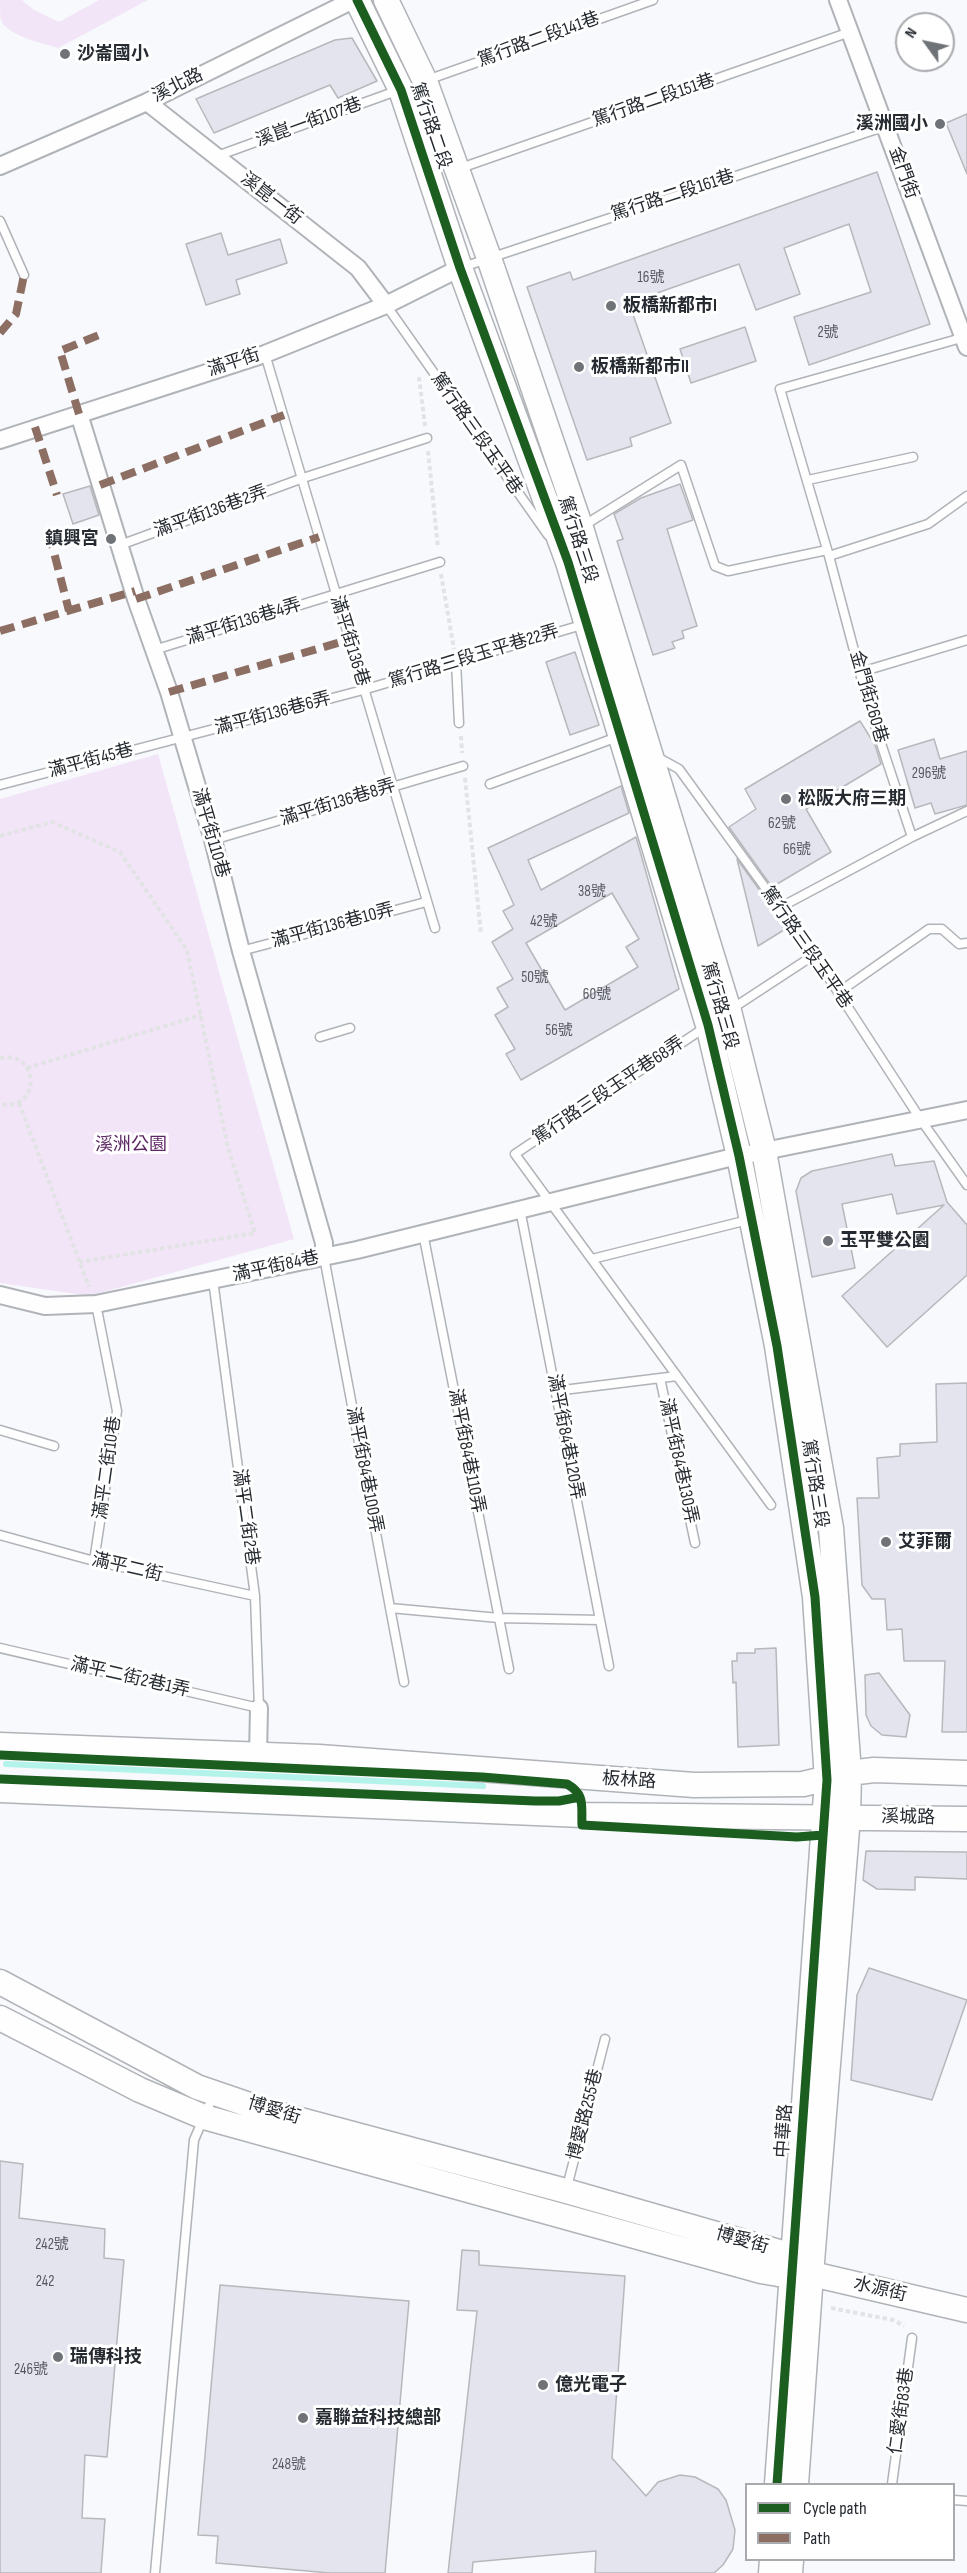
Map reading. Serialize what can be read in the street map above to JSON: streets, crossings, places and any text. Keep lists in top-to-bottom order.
{
  "streets": {
    "street": [
      "溪北路",
      "篤行路二段",
      "金門街",
      "溪崑一街",
      "滿平街",
      "篤行路三段",
      "滿平街110巷",
      "滿平街84巷",
      "滿平二街2巷",
      "板林路",
      "溪城路",
      "博愛街",
      "中華路",
      "水源街"
    ],
    "lane": [
      "篤行路二段141巷",
      "篤行路二段151巷",
      "溪崑一街107巷",
      "篤行路二段161巷",
      "篤行路三段玉平巷",
      "滿平街136巷2弄",
      "滿平街136巷4弄",
      "滿平街136巷",
      "篤行路三段玉平巷22弄",
      "金門街260巷",
      "滿平街136巷6弄",
      "滿平街45巷",
      "滿平街136巷8弄",
      "滿平街136巷10弄",
      "篤行路三段玉平巷68弄",
      "滿平街84巷120弄",
      "滿平街84巷110弄",
      "滿平街84巷130弄",
      "滿平二街10巷",
      "滿平街84巷100弄",
      "滿平二街",
      "滿平二街2巷1弄",
      "博愛路255巷",
      "仁愛街83巷"
    ]
  },
  "crossings": [
    ["篤行路二段141巷", "篤行路二段"],
    ["溪北路", "篤行路二段"],
    ["溪北路", "溪崑一街"],
    ["篤行路二段151巷", "篤行路二段"],
    ["篤行路二段151巷", "金門街"],
    ["溪崑一街107巷", "篤行路二段"],
    ["溪崑一街107巷", "溪崑一街"],
    ["篤行路二段", "篤行路二段161巷"],
    ["篤行路二段", "滿平街"],
    ["篤行路二段", "篤行路三段"],
    ["金門街", "篤行路二段161巷"],
    ["金門街", "金門街260巷"],
    ["篤行路二段161巷", "滿平街"],
    ["篤行路二段161巷", "篤行路三段"],
    ["溪崑一街", "滿平街"],
    ["溪崑一街", "篤行路三段玉平巷"],
    ["滿平街", "篤行路三段玉平巷"],
    ["滿平街", "篤行路三段"],
    ["滿平街", "滿平街136巷"],
    ["滿平街", "滿平街110巷"],
    ["篤行路三段玉平巷", "篤行路三段"],
    ["篤行路三段玉平巷", "篤行路三段玉平巷68弄"],
    ["篤行路三段玉平巷", "滿平街84巷"],
    ["滿平街136巷2弄", "滿平街136巷"],
    ["滿平街136巷2弄", "滿平街110巷"],
    ["篤行路三段", "篤行路三段玉平巷22弄"],
    ["篤行路三段", "篤行路三段玉平巷68弄"],
    ["篤行路三段", "滿平街84巷"],
    ["篤行路三段", "板林路"],
    ["篤行路三段", "中華路"],
    ["滿平街136巷4弄", "滿平街136巷"],
    ["滿平街136巷4弄", "滿平街110巷"],
    ["滿平街136巷", "篤行路三段玉平巷22弄"],
    ["滿平街136巷", "滿平街136巷6弄"],
    ["滿平街136巷", "滿平街136巷8弄"],
    ["滿平街136巷", "滿平街136巷10弄"],
    ["篤行路三段玉平巷22弄", "滿平街136巷6弄"],
    ["滿平街136巷6弄", "滿平街45巷"],
    ["滿平街136巷6弄", "滿平街110巷"],
    ["滿平街45巷", "滿平街110巷"],
    ["滿平街136巷8弄", "滿平街110巷"],
    ["滿平街110巷", "滿平街136巷10弄"],
    ["滿平街110巷", "滿平街84巷"],
    ["滿平街110巷", "滿平街84巷100弄"],
    ["篤行路三段玉平巷68弄", "滿平街84巷"],
    ["滿平街84巷", "滿平街84巷120弄"],
    ["滿平街84巷", "滿平街84巷110弄"],
    ["滿平街84巷", "滿平二街10巷"],
    ["滿平街84巷", "滿平街84巷100弄"],
    ["滿平街84巷", "滿平二街2巷"],
    ["滿平街84巷120弄", "滿平街84巷130弄"],
    ["滿平二街10巷", "滿平二街"],
    ["滿平二街2巷", "滿平二街"],
    ["滿平二街2巷", "滿平二街2巷1弄"],
    ["滿平二街2巷", "板林路"],
    ["板林路", "溪城路"],
    ["板林路", "中華路"],
    ["溪城路", "中華路"],
    ["博愛街", "博愛路255巷"],
    ["博愛街", "中華路"],
    ["博愛街", "水源街"],
    ["中華路", "水源街"]
  ],
  "parks": ["溪洲公園"],
  "places": [
    "沙崙國小",
    "溪洲國小",
    "板橋新都市I",
    "板橋新都市II",
    "鎮興宮",
    "松阪大府三期",
    "玉平雙公園",
    "艾菲爾",
    "瑞傳科技",
    "億光電子",
    "嘉聯益科技總部"
  ],
  "house_numbers": [
    "16號",
    "2號",
    "296號",
    "62號",
    "66號",
    "38號",
    "42號",
    "50號",
    "60號",
    "56號",
    "242號",
    "242",
    "246號",
    "248號"
  ],
  "legend": ["Cycle path", "Path"],
  "north": "top left"
}
